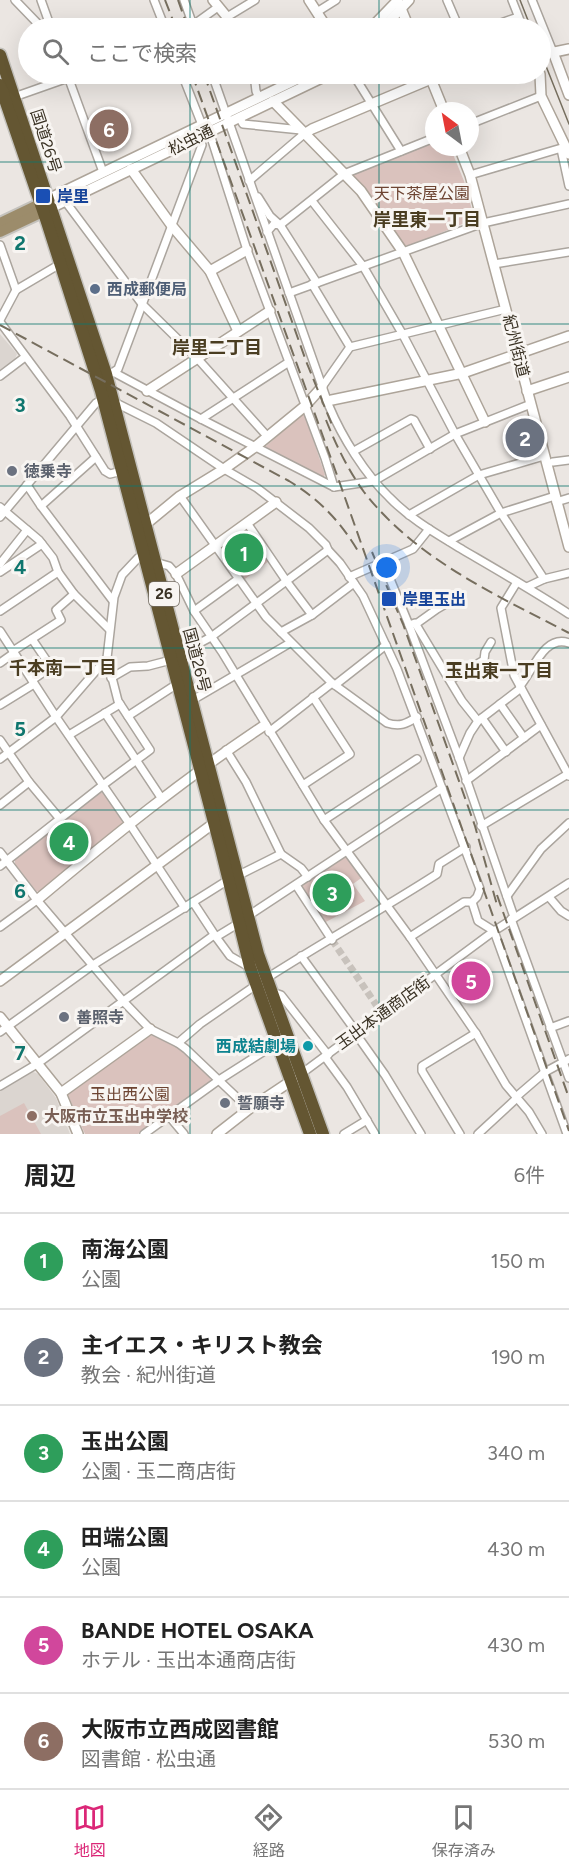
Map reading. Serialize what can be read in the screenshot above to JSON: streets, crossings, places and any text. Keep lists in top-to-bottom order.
{
  "streets": {
    "highway": ["国道26号", "26"],
    "street": ["松虫通", "紀州街道", "玉出本通商店街"]
  },
  "crossings": [
    ["松虫通", "国道26号"],
    ["国道26号", "玉出本通商店街"]
  ],
  "districts": [
    "岸里東一丁目",
    "岸里二丁目",
    "千本南一丁目",
    "玉出東一丁目"
  ],
  "parks": ["天下茶屋公園", "玉出西公園"],
  "places": {
    "transit": ["岸里", "岸里玉出"],
    "other": [
      "西成郵便局",
      "徳乗寺",
      "善照寺",
      "西成結劇場",
      "誓願寺",
      "大阪市立玉出中学校"
    ]
  },
  "north": "top left",
  "page": {
    "search": "ここで検索",
    "pins": [
      "6",
      "2",
      "1",
      "4",
      "3",
      "5"
    ],
    "heading": ["周辺", "6件"],
    "list": [
      {
        "mark": "1",
        "name": "南海公園",
        "note": "公園",
        "value": "150 m"
      },
      {
        "mark": "2",
        "name": "主イエス・キリスト教会",
        "note": "教会 · 紀州街道",
        "value": "190 m"
      },
      {
        "mark": "3",
        "name": "玉出公園",
        "note": "公園 · 玉二商店街",
        "value": "340 m"
      },
      {
        "mark": "4",
        "name": "田端公園",
        "note": "公園",
        "value": "430 m"
      },
      {
        "mark": "5",
        "name": "BANDE HOTEL OSAKA",
        "note": "ホテル · 玉出本通商店街",
        "value": "430 m"
      },
      {
        "mark": "6",
        "name": "大阪市立西成図書館",
        "note": "図書館 · 松虫通",
        "value": "530 m"
      }
    ],
    "nav": ["地図", "経路", "保存済み"]
  },
  "grid": {
    "rows": [
      "2",
      "3",
      "4",
      "5",
      "6",
      "7"
    ]
  }
}
